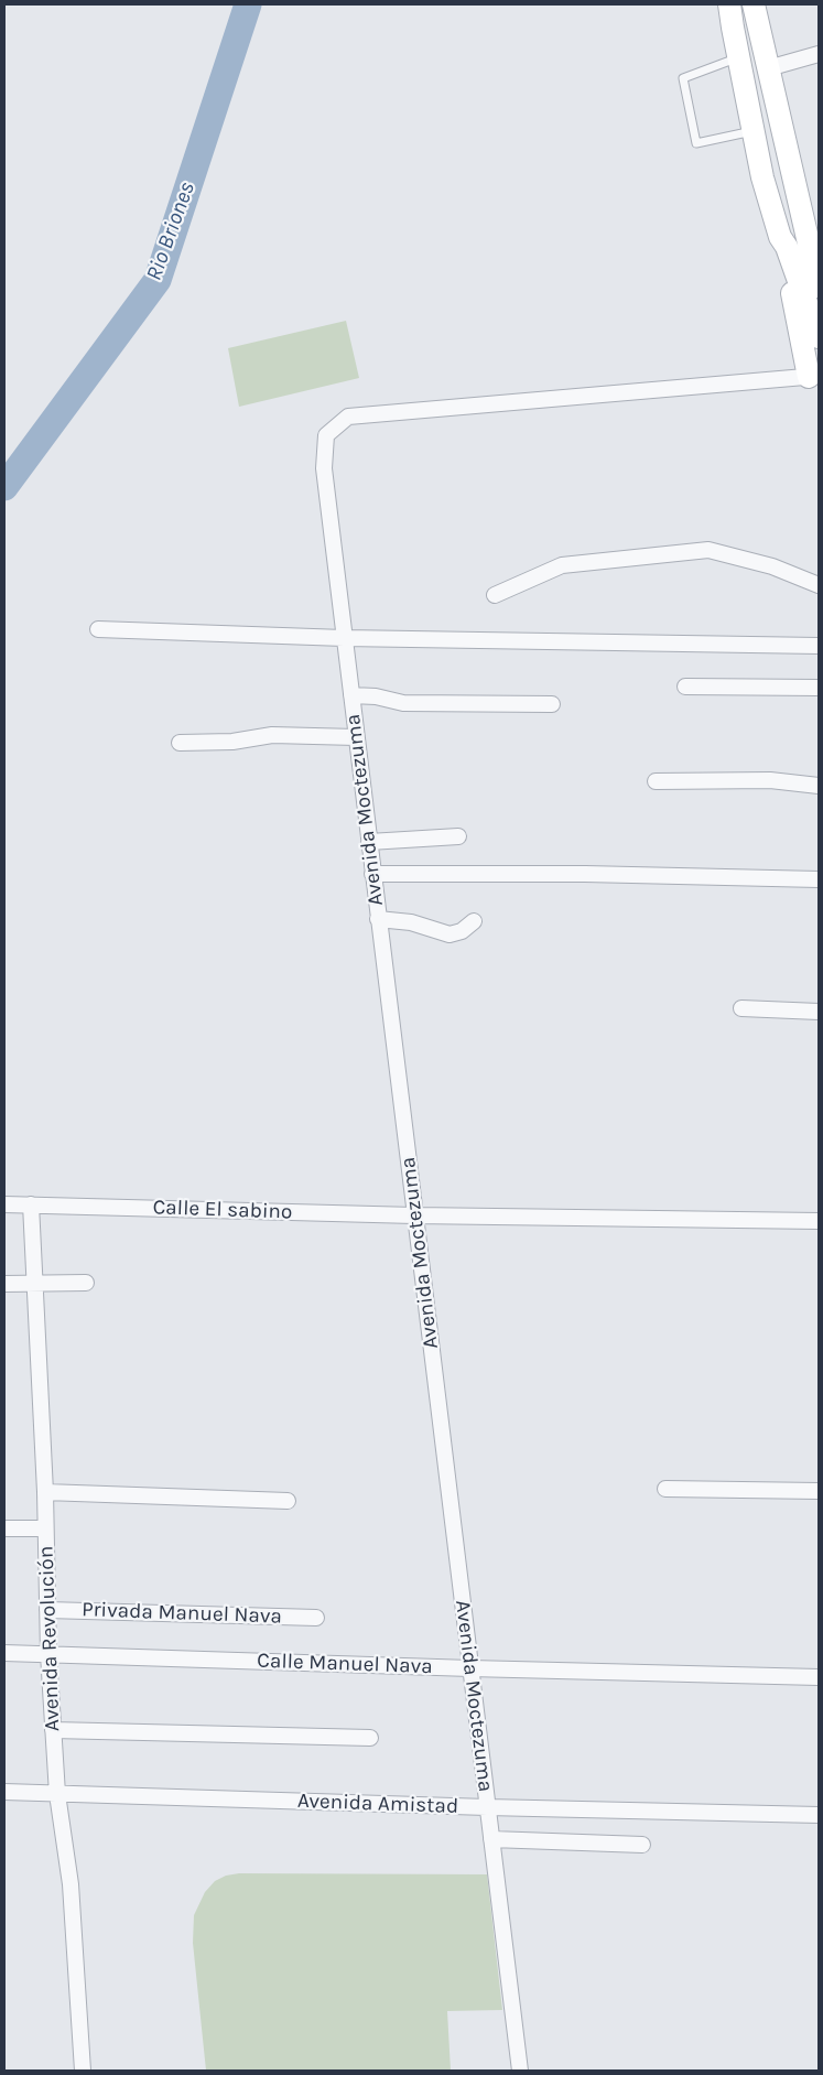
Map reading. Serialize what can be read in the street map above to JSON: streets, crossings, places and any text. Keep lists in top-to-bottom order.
{
  "streets": {
    "street": [
      "Avenida Moctezuma",
      "Calle El sabino",
      "Privada Manuel Nava",
      "Avenida Revolución",
      "Calle Manuel Nava",
      "Avenida Amistad"
    ]
  },
  "crossings": [
    ["Avenida Moctezuma", "Calle El sabino"],
    ["Avenida Moctezuma", "Calle Manuel Nava"],
    ["Avenida Moctezuma", "Avenida Amistad"],
    ["Calle El sabino", "Avenida Revolución"],
    ["Privada Manuel Nava", "Avenida Revolución"],
    ["Avenida Revolución", "Calle Manuel Nava"],
    ["Avenida Revolución", "Avenida Amistad"]
  ],
  "water": ["Rio Briones"]
}
